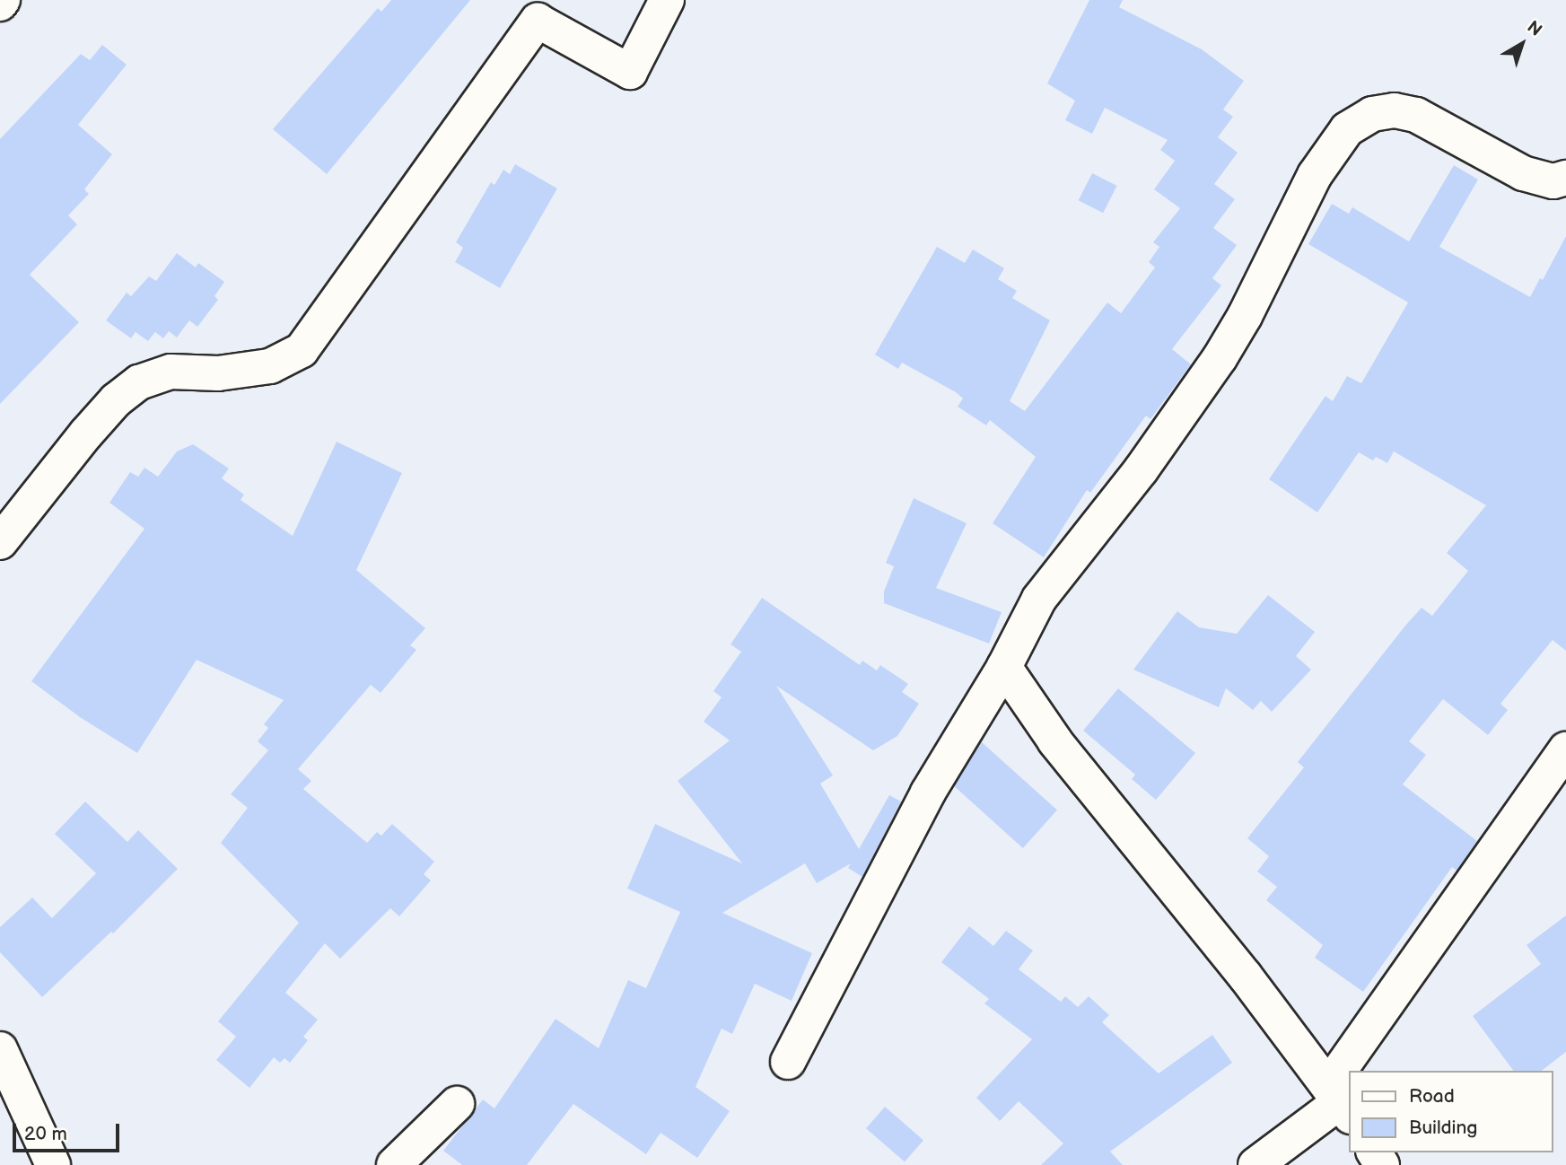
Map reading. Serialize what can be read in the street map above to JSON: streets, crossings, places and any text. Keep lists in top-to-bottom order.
{
  "legend": ["Road", "Building"],
  "scale_bar": "20 m",
  "north": "top right"
}
